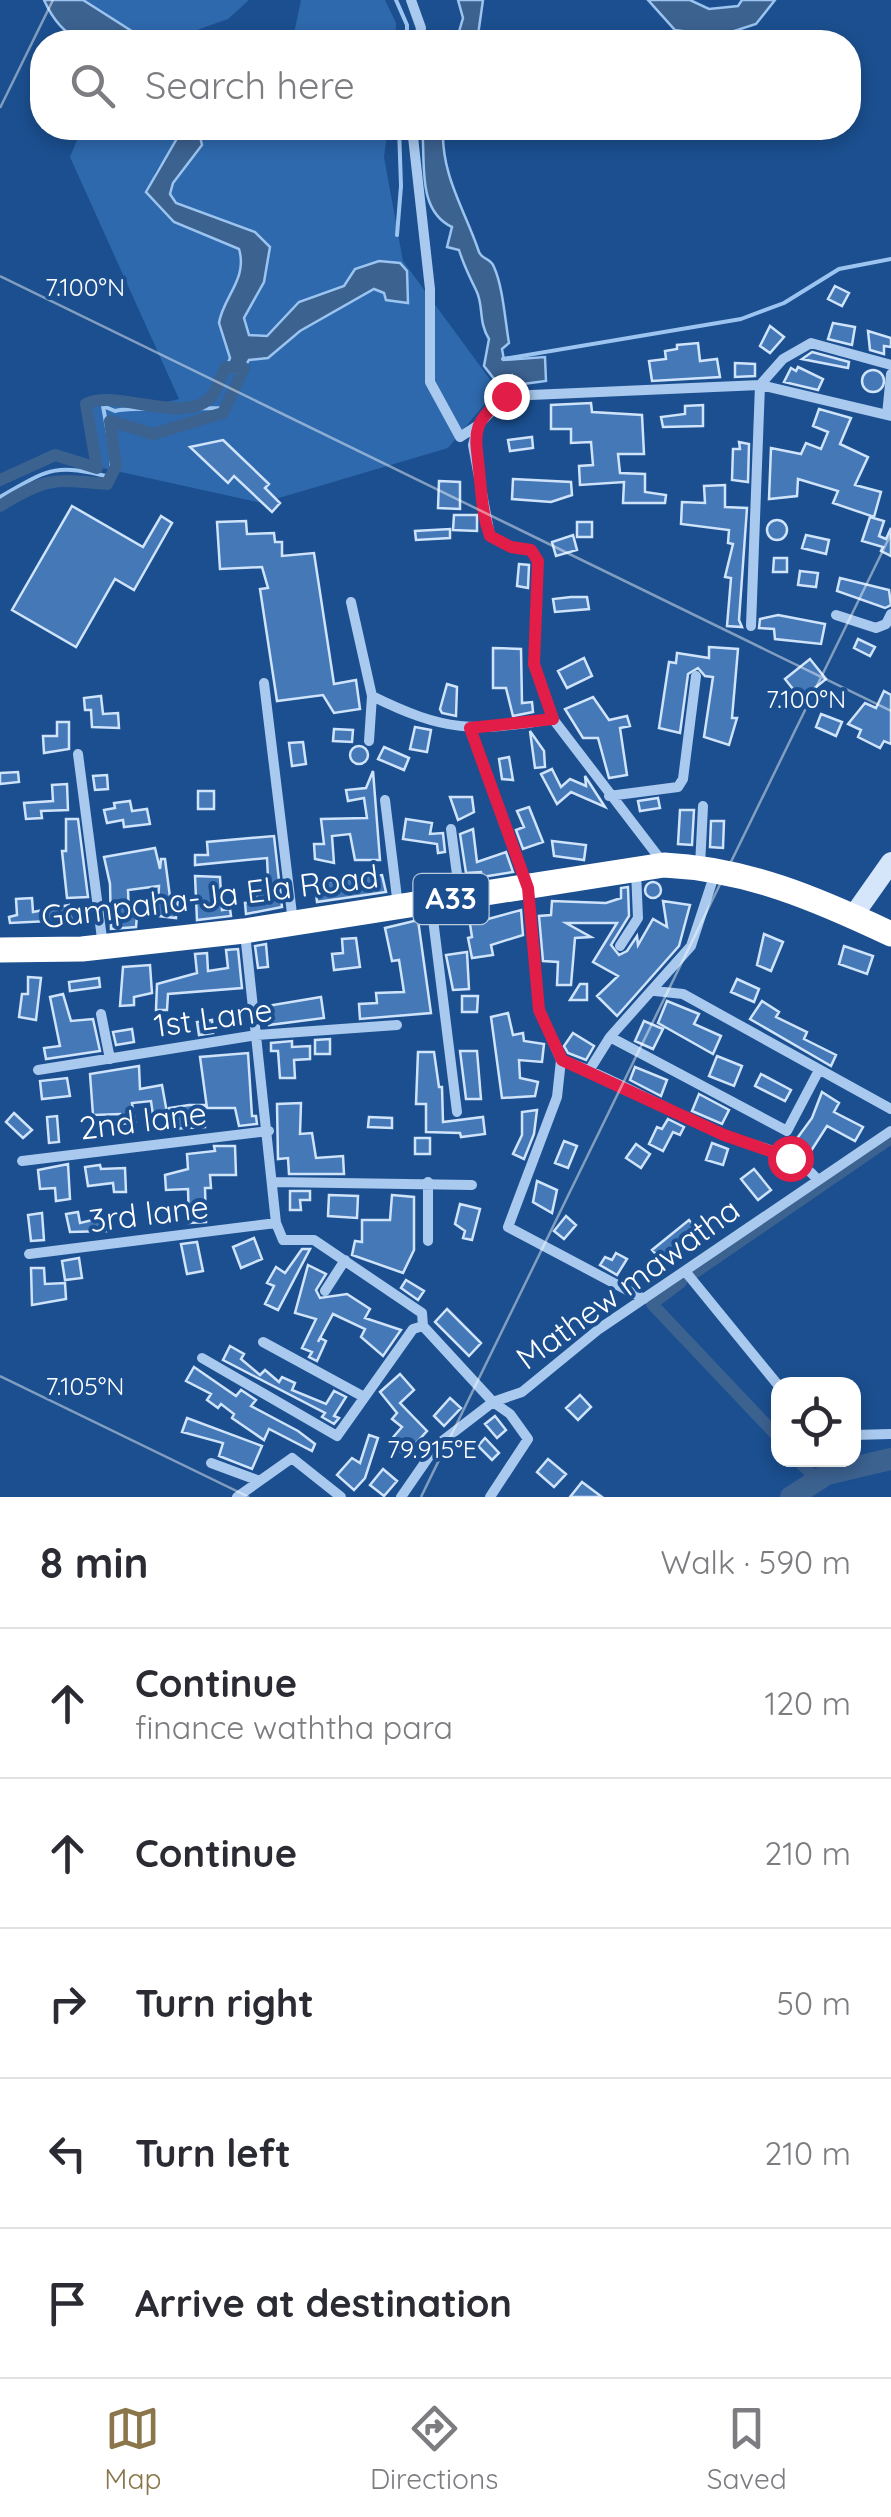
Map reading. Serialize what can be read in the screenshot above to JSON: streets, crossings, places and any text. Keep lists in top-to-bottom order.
{
  "streets": {
    "highway": ["Gampaha-Ja Ela Road", "A33"],
    "street": [
      "1st Lane",
      "2nd lane",
      "3rd lane",
      "Mathew mawatha"
    ]
  },
  "page": {
    "search": "Search here",
    "heading": ["8 min", "Walk · 590 m"],
    "list": [
      ["Continue", "finance waththa para", "120 m"],
      ["Continue", "210 m"],
      ["Turn right", "50 m"],
      ["Turn left", "210 m"],
      "Arrive at destination"
    ],
    "nav": ["Map", "Directions", "Saved"]
  },
  "coordinates": ["7.100°N", "7.105°N", "79.915°E"]
}
